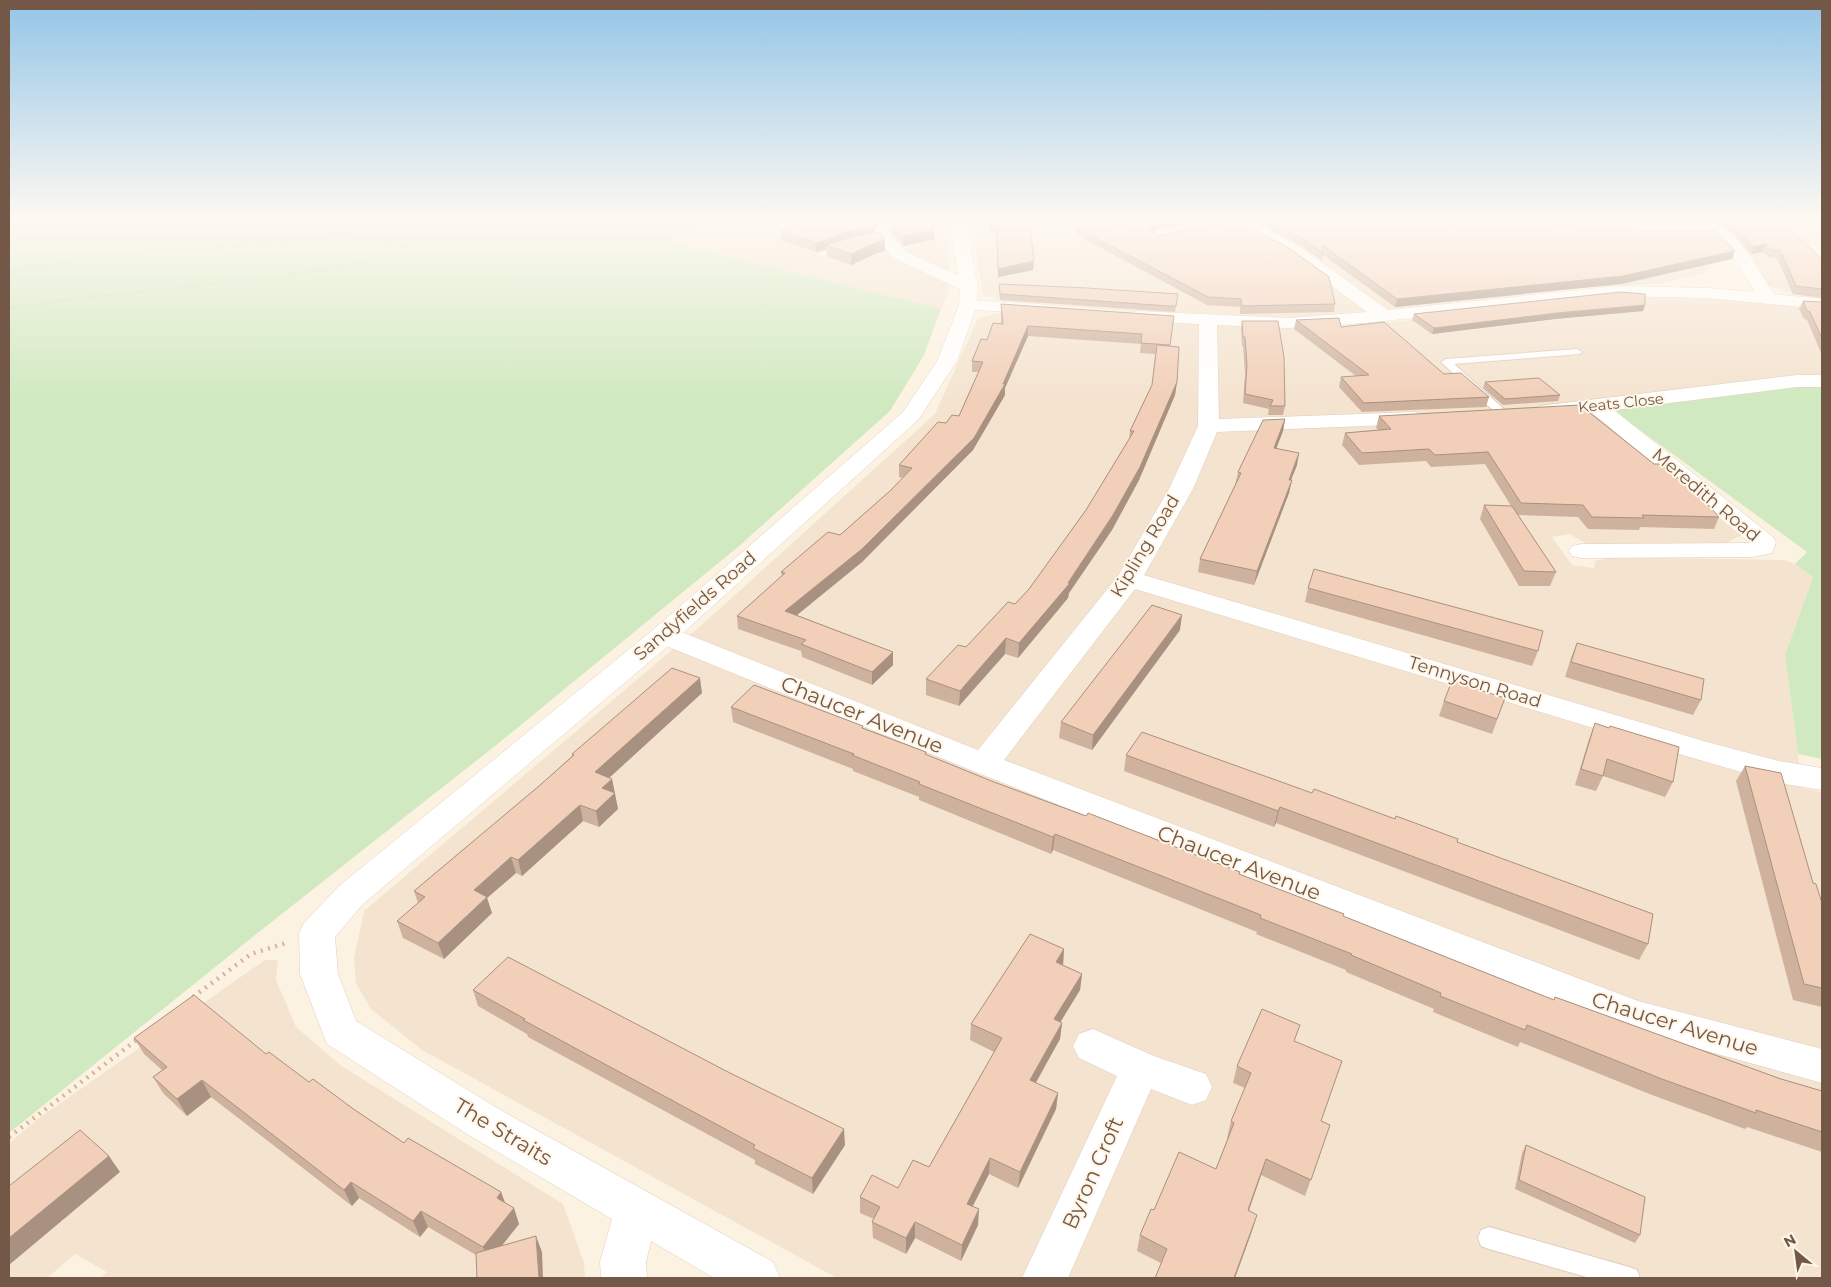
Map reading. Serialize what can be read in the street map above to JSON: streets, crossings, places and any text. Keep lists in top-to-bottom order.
{
  "streets": {
    "street": [
      "Keats Close",
      "Meredith Road",
      "Kipling Road",
      "Sandyfields Road",
      "Tennyson Road",
      "Chaucer Avenue",
      "The Straits",
      "Byron Croft"
    ]
  },
  "crossings": [
    ["Keats Close", "Meredith Road"],
    ["Kipling Road", "Tennyson Road"],
    ["Kipling Road", "Chaucer Avenue"],
    ["Sandyfields Road", "Chaucer Avenue"],
    ["Sandyfields Road", "The Straits"]
  ],
  "north": "top left"
}
